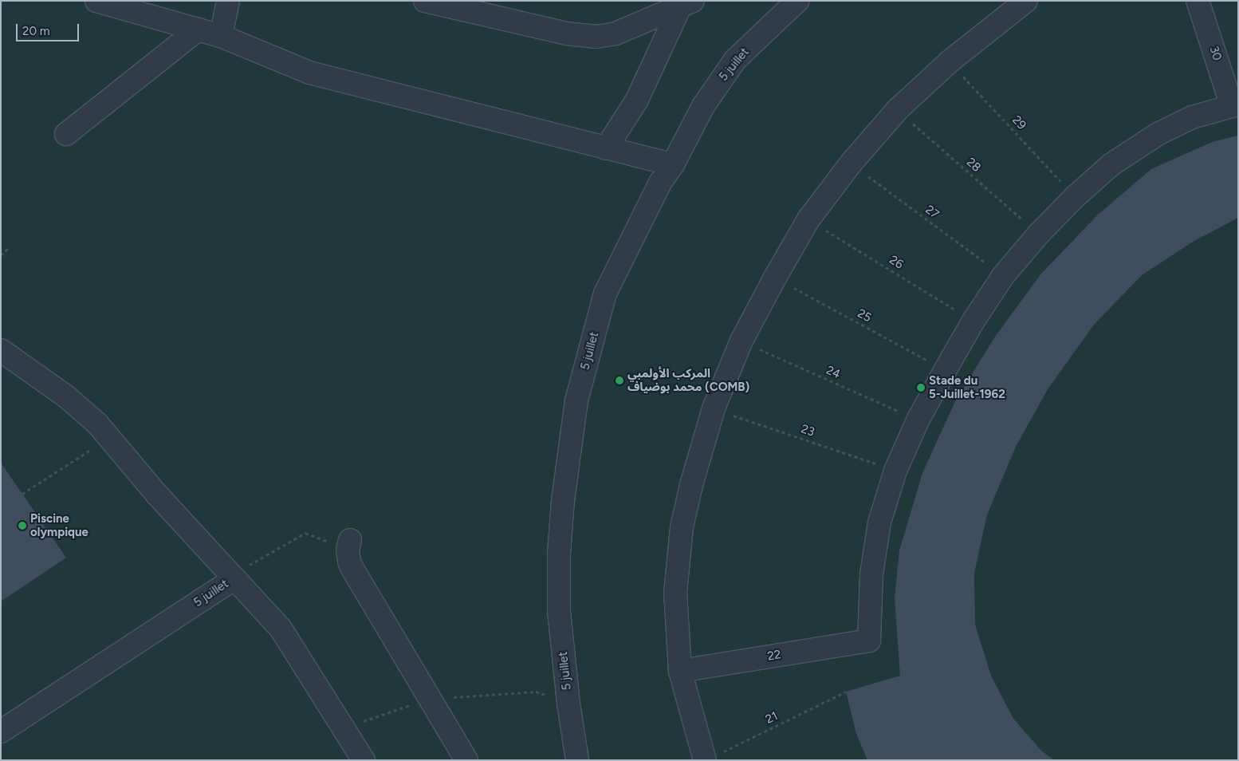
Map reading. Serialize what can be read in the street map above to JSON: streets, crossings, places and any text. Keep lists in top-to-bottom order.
{
  "streets": {
    "lane": ["30", "5 juillet", "22"],
    "path": [
      "29",
      "28",
      "27",
      "26",
      "25",
      "24",
      "23",
      "21"
    ]
  },
  "crossings": [
    ["30", "29"],
    ["23", "22"]
  ],
  "places": ["المركب الأولمبي محمد بوضياف (COMB)", "Stade du 5-Juillet-1962", "Piscine olympique"],
  "scale_bar": "20 m"
}
